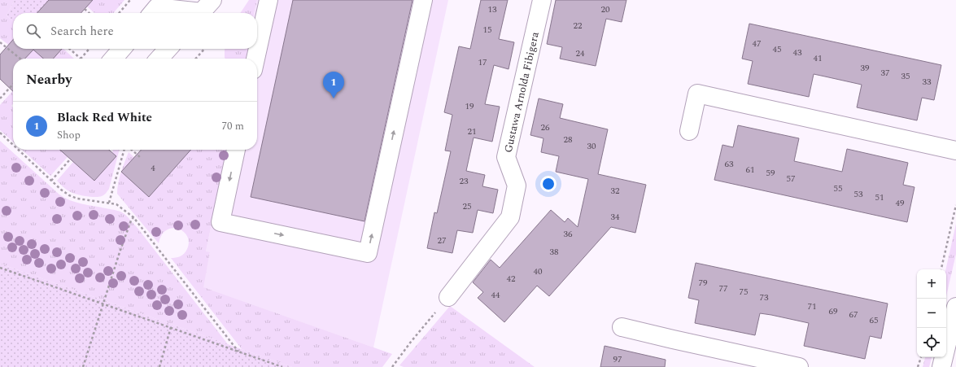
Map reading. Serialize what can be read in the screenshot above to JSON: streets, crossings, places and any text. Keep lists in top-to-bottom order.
{
  "streets": {
    "street": ["Gustawa Arnolda Fibigera"]
  },
  "house_numbers": [
    "13",
    "20",
    "22",
    "15",
    "47",
    "45",
    "43",
    "24",
    "41",
    "17",
    "39",
    "37",
    "35",
    "33",
    "19",
    "26",
    "21",
    "28",
    "30",
    "63",
    "4",
    "61",
    "59",
    "57",
    "23",
    "55",
    "32",
    "53",
    "51",
    "49",
    "25",
    "34",
    "36",
    "27",
    "38",
    "40",
    "42",
    "79",
    "77",
    "75",
    "44",
    "73",
    "71",
    "69",
    "67",
    "65",
    "97"
  ],
  "page": {
    "search": "Search here",
    "heading": "Nearby",
    "pins": "1",
    "list": [
      {
        "mark": "1",
        "name": "Black Red White",
        "note": "Shop",
        "value": "70 m"
      }
    ],
    "map_buttons": ["+", "−"]
  }
}
